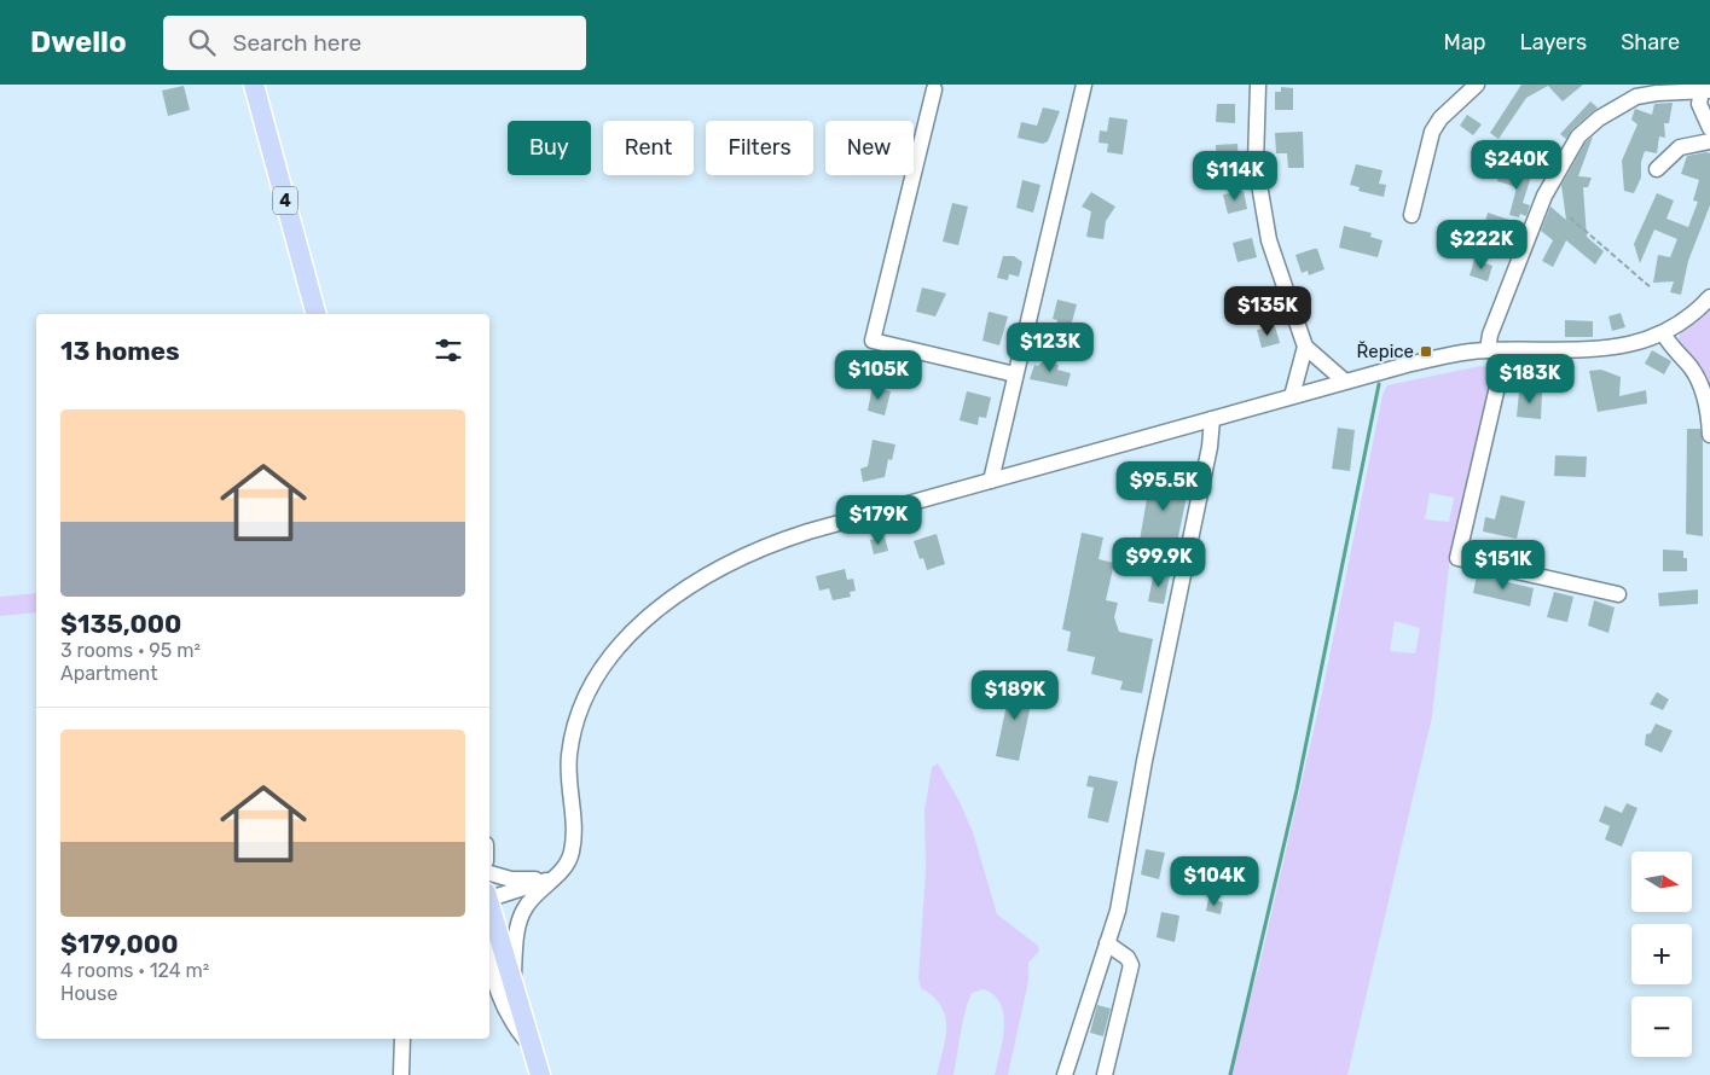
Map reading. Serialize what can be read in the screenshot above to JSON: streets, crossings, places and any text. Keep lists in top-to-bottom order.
{
  "streets": {
    "main road": ["4"]
  },
  "places": {
    "transit": ["Řepice"]
  },
  "north": "right",
  "page": {
    "header": "Dwello",
    "search": "Search here",
    "nav": ["Map", "Layers", "Share"],
    "chip": [
      "Buy",
      "Rent",
      "Filters",
      "New"
    ],
    "price": [
      "$240K",
      "$114K",
      "$222K",
      "$135K",
      "$123K",
      "$105K",
      "$183K",
      "$95.5K",
      "$179K",
      "$99.9K",
      "$151K",
      "$189K",
      "$104K"
    ],
    "heading": "13 homes",
    "list": [
      {
        "name": "$135,000",
        "note": "3 rooms · 95 m² · Apartment"
      },
      {
        "name": "$179,000",
        "note": "4 rooms · 124 m² · House"
      }
    ],
    "map_buttons": ["+", "−"]
  }
}
